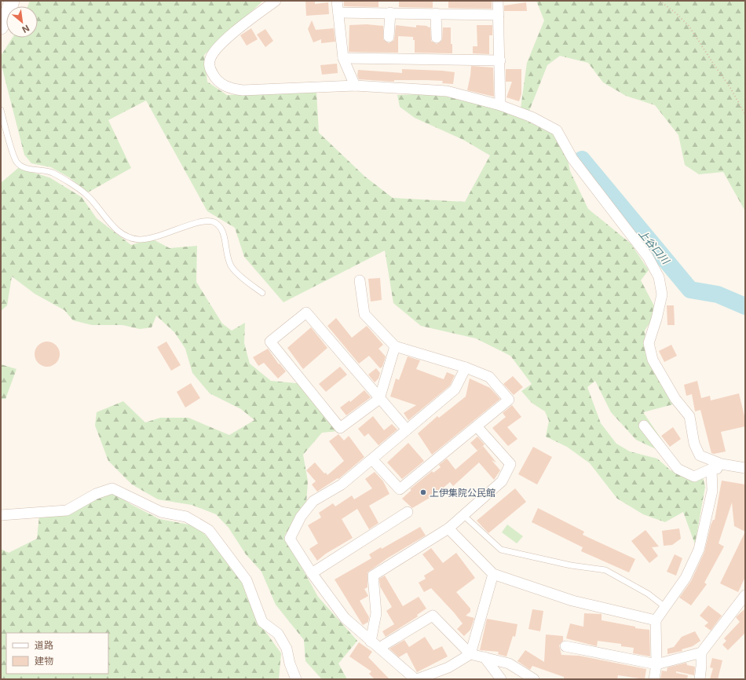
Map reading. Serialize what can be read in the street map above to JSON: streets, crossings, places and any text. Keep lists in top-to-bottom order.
{
  "water": ["上谷口川"],
  "places": ["上伊集院公民館"],
  "legend": ["道路", "建物"],
  "north": "bottom right"
}
